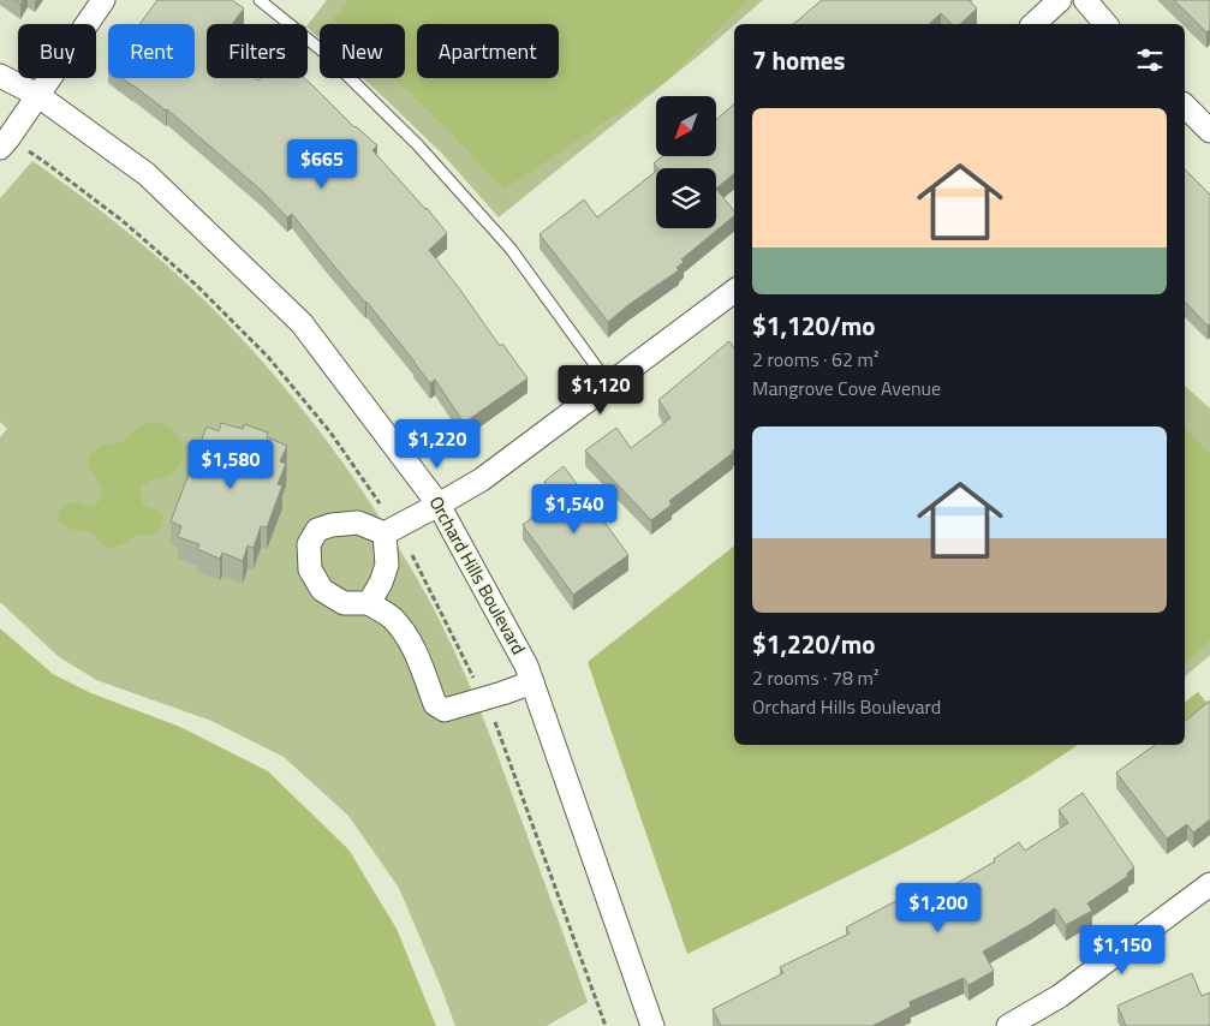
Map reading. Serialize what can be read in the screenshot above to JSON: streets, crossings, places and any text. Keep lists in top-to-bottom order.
{
  "streets": {
    "street": ["Orchard Hills Boulevard"]
  },
  "north": "bottom left",
  "page": {
    "chip": [
      "Buy",
      "Rent",
      "Filters",
      "New",
      "Apartment"
    ],
    "heading": "7 homes",
    "list": [
      {
        "name": "$1,120/mo",
        "note": "2 rooms · 62 m² · Mangrove Cove Avenue"
      },
      {
        "name": "$1,220/mo",
        "note": "2 rooms · 78 m² · Orchard Hills Boulevard"
      }
    ],
    "price": [
      "$665",
      "$1,120",
      "$1,220",
      "$1,580",
      "$1,540",
      "$1,200",
      "$1,150"
    ]
  }
}
